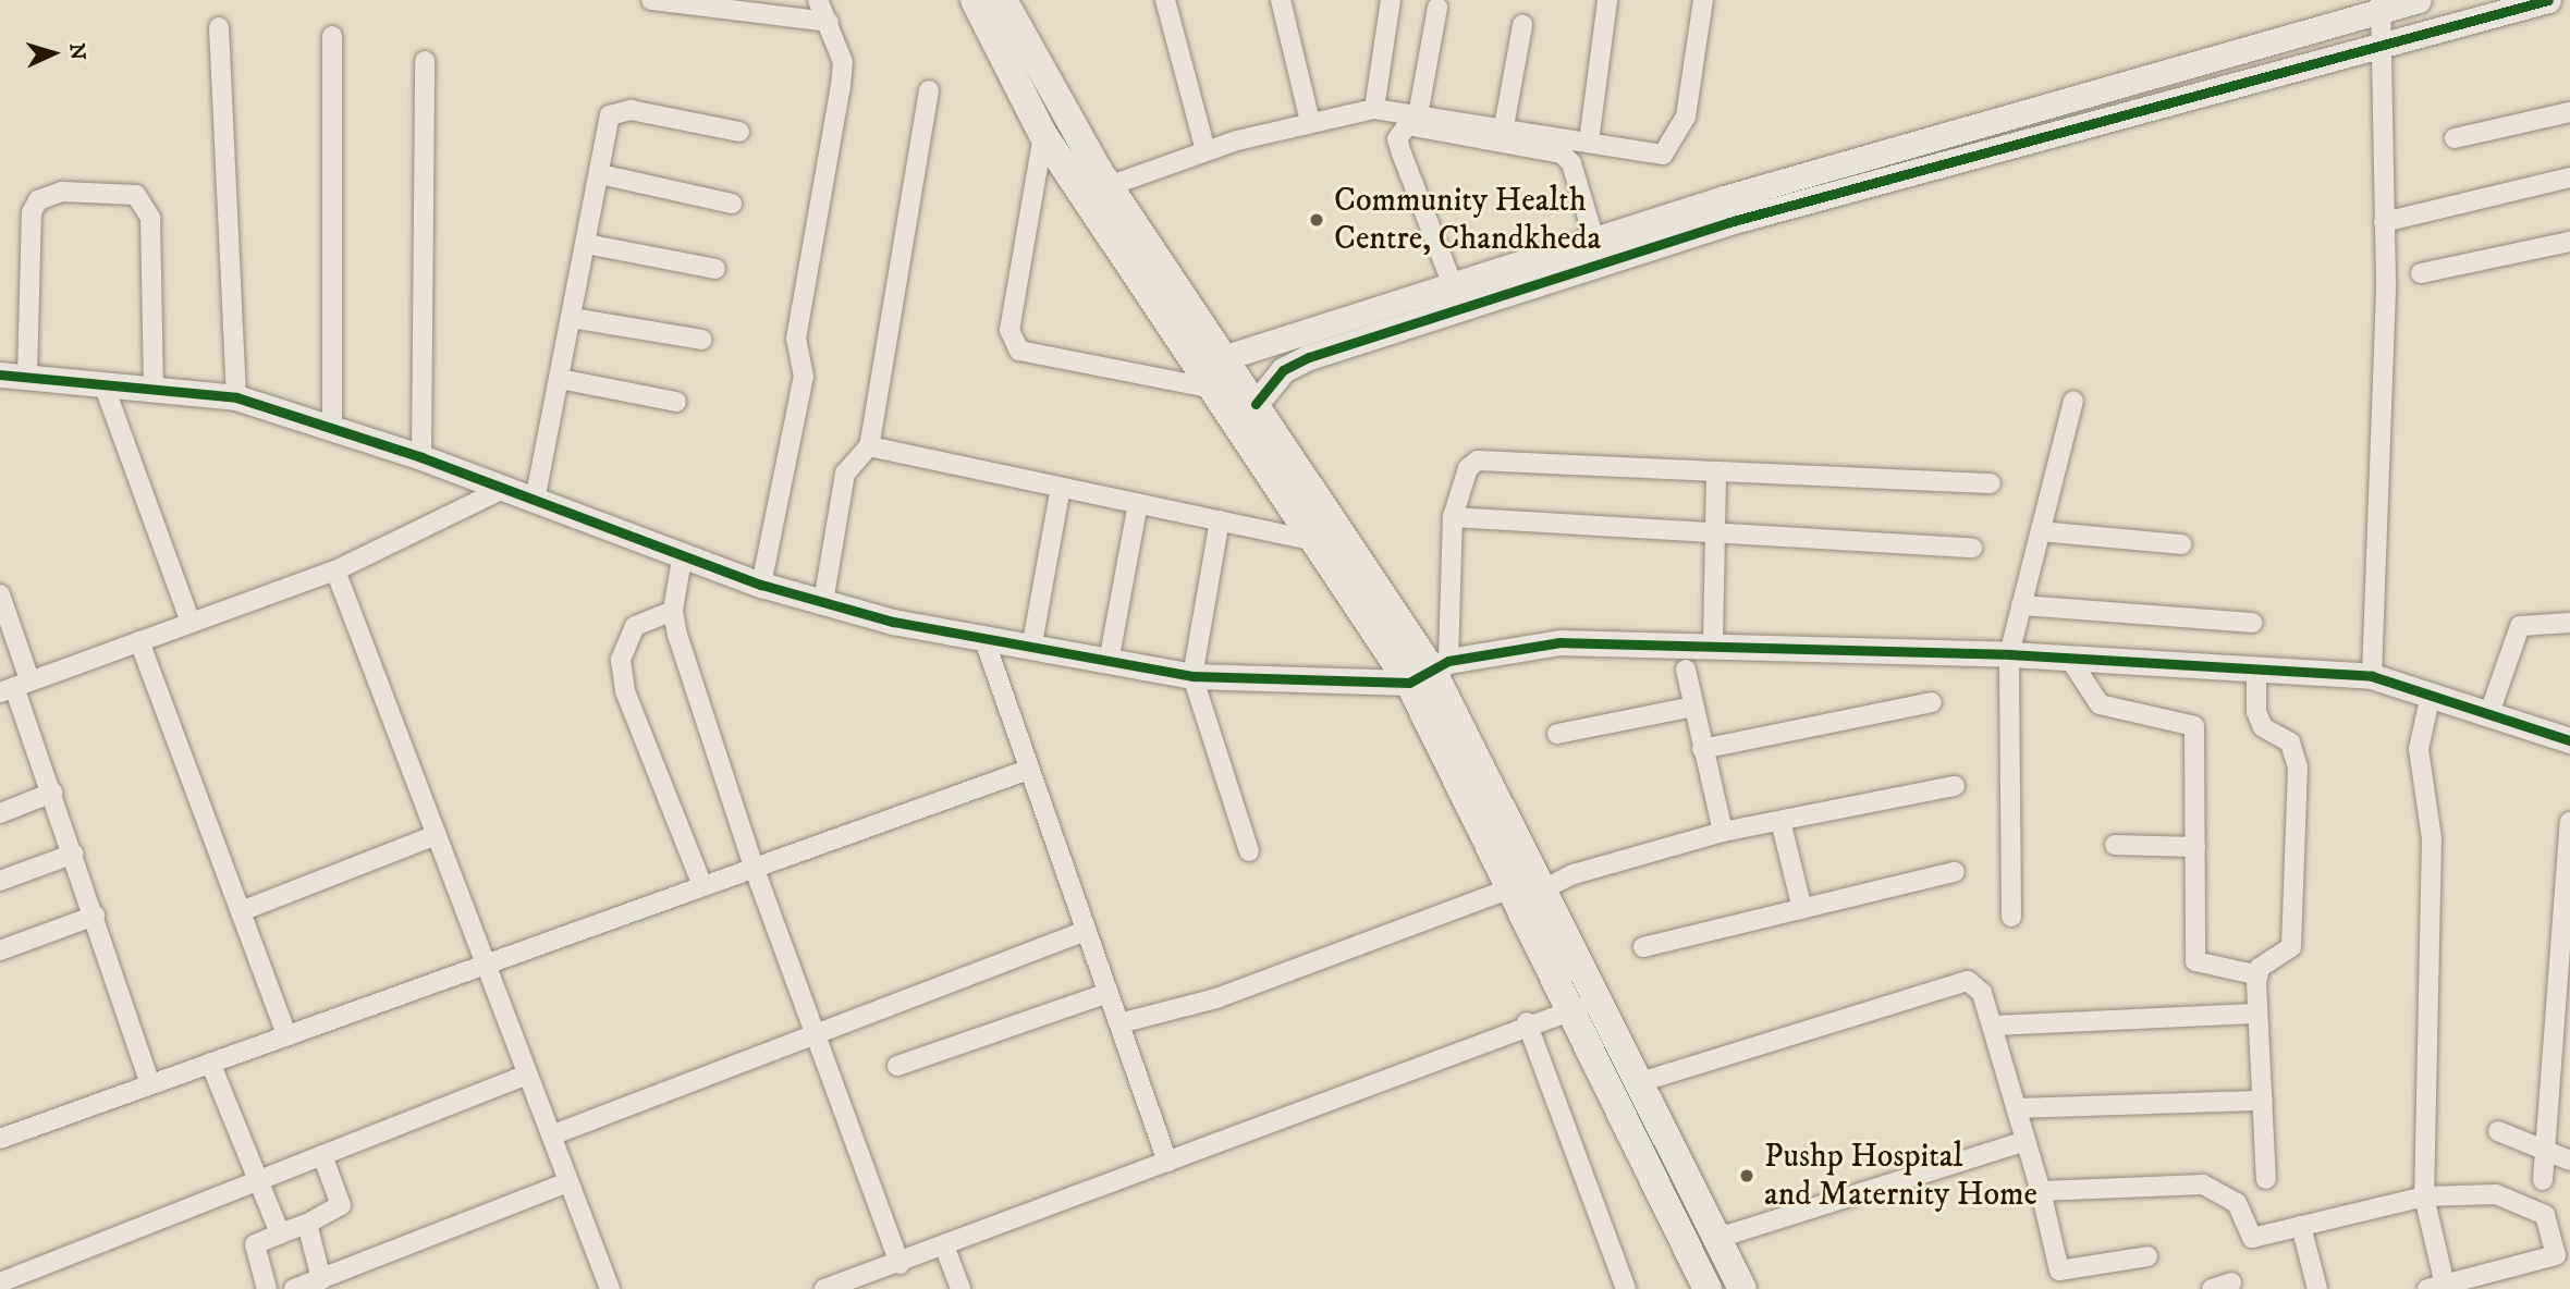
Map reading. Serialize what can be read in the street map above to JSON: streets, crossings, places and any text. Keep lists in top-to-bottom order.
{
  "places": ["Community Health Centre, Chandkheda", "Pushp Hospital and Maternity Home"],
  "north": "right"
}
